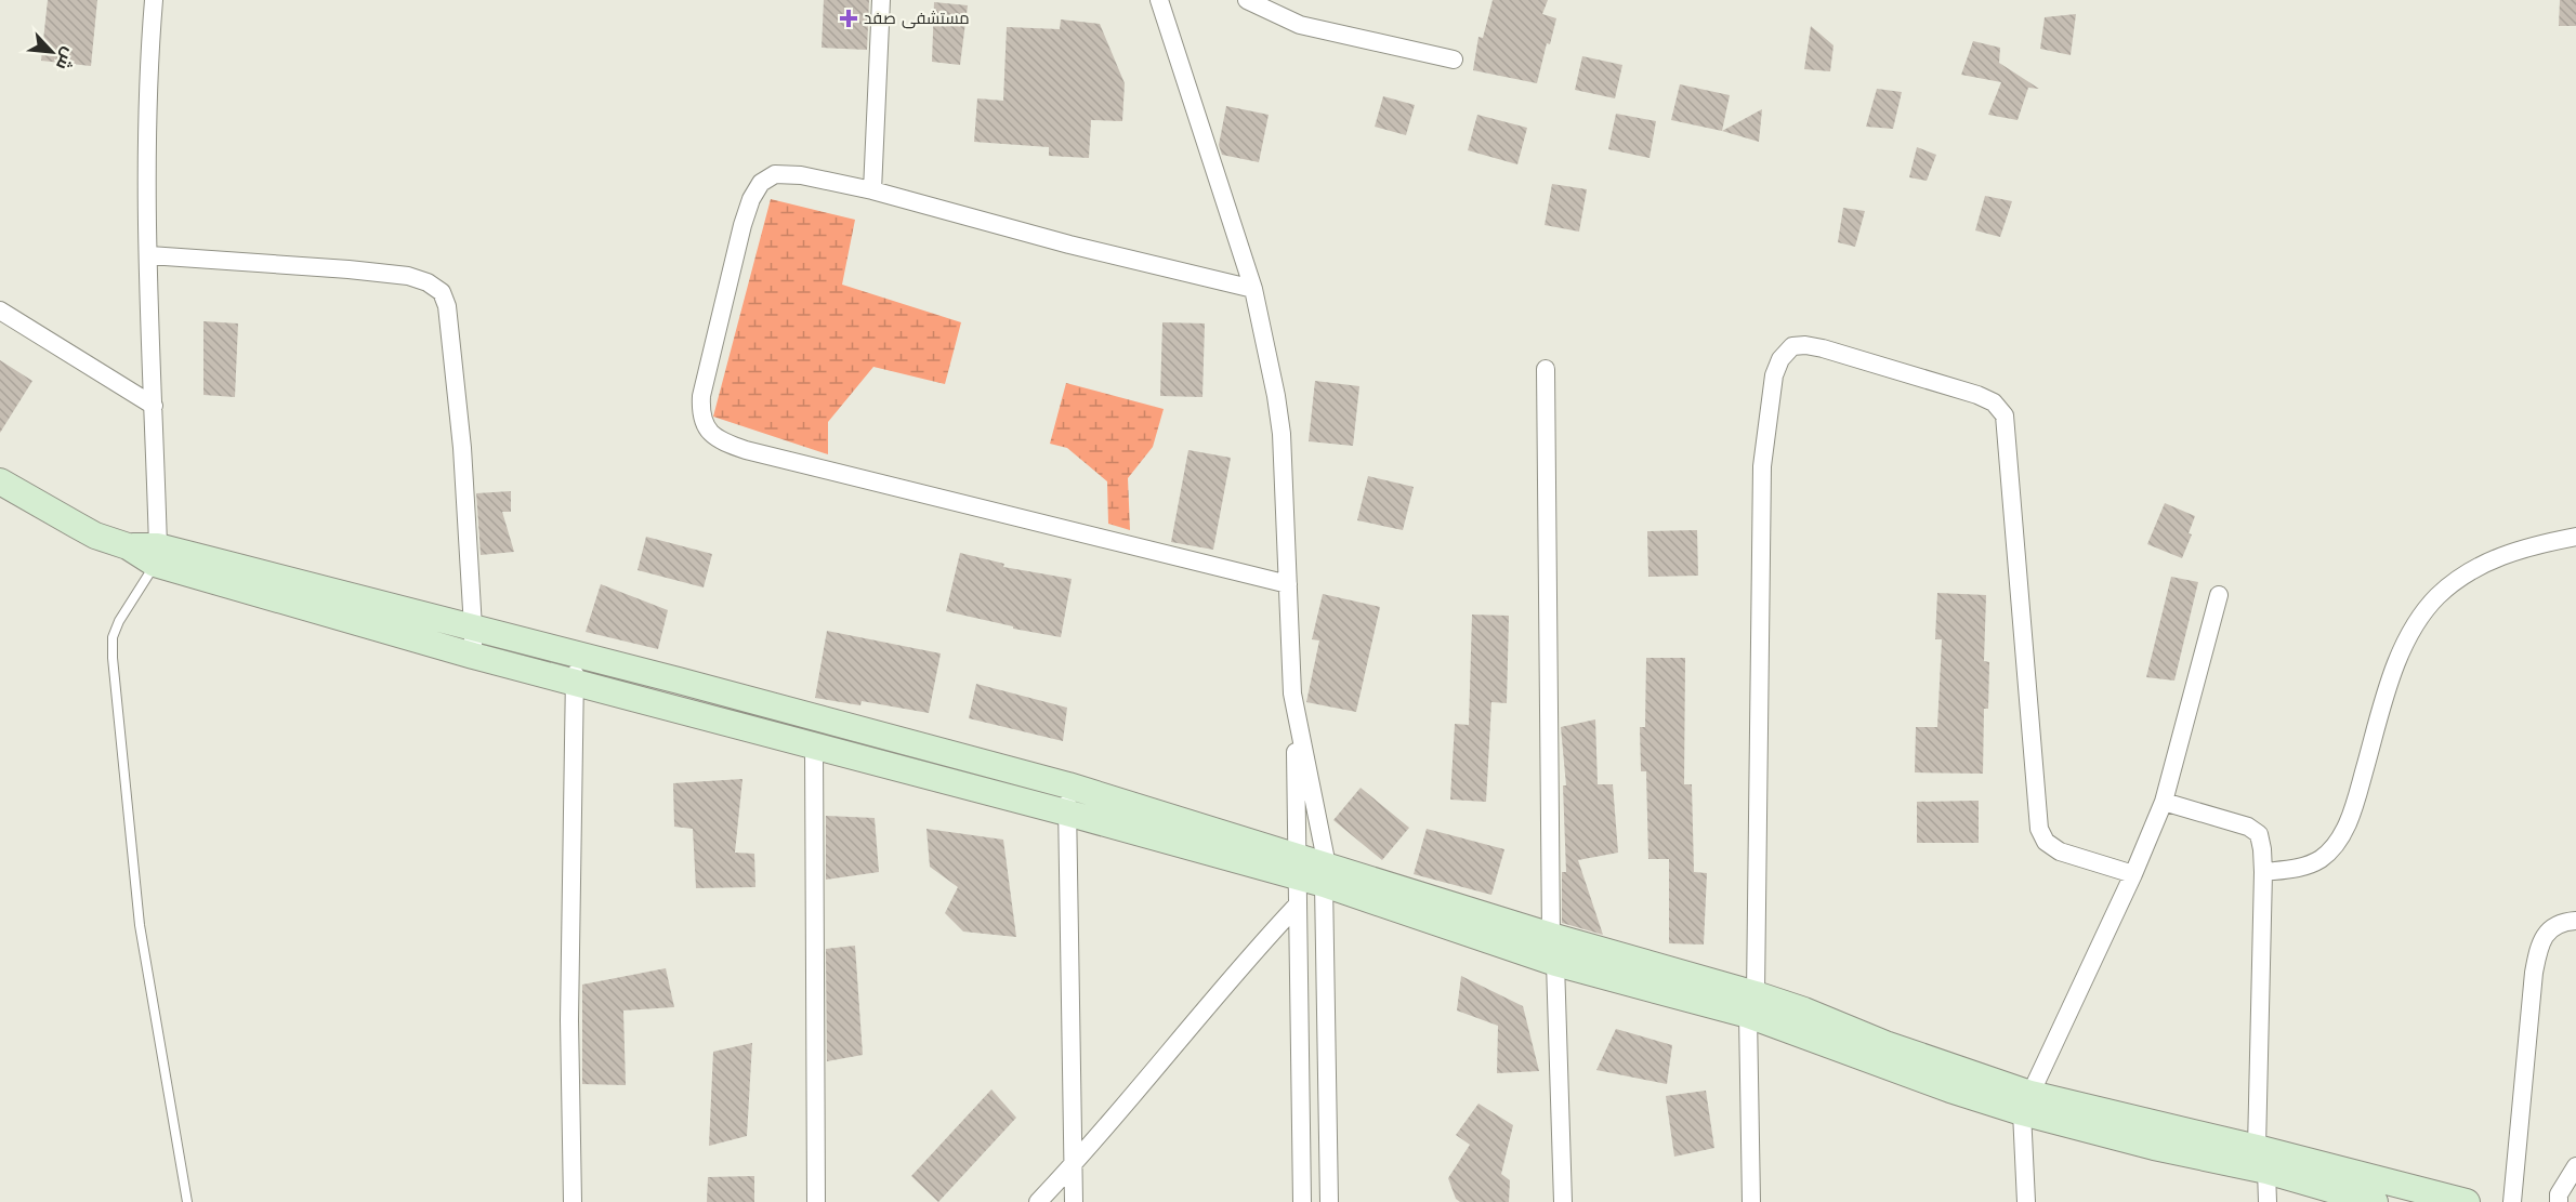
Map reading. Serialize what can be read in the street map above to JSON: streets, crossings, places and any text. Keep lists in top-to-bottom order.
{
  "places": {
    "health": ["مستشفى صفد"]
  },
  "north": "bottom right"
}
